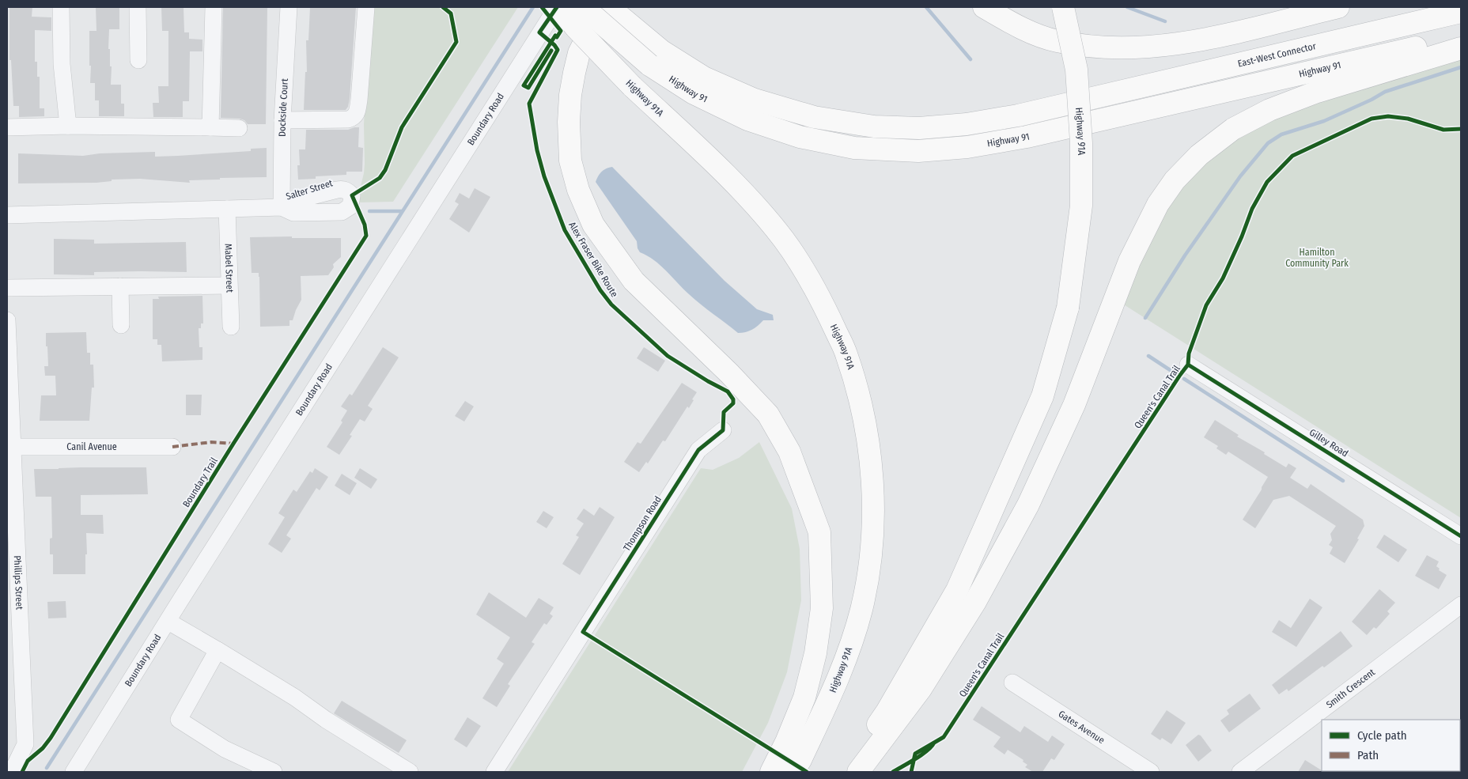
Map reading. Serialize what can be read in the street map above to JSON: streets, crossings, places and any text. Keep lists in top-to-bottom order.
{
  "streets": {
    "highway": ["East-West Connector", "Highway 91", "Highway 91A"],
    "street": [
      "Dockside Court",
      "Boundary Road",
      "Salter Street",
      "Mabel Street",
      "Gilley Road",
      "Canil Avenue",
      "Thompson Road",
      "Phillips Street",
      "Smith Crescent",
      "Gates Avenue"
    ],
    "cycle path": ["Alex Fraser Bike Route", "Queen's Canal Trail", "Boundary Trail"]
  },
  "crossings": [
    ["East-West Connector", "Highway 91"],
    ["Highway 91A", "Boundary Road"],
    ["Dockside Court", "Salter Street"],
    ["Salter Street", "Mabel Street"],
    ["Canil Avenue", "Phillips Street"]
  ],
  "parks": ["Hamilton Community Park"],
  "legend": ["Cycle path", "Path"]
}
